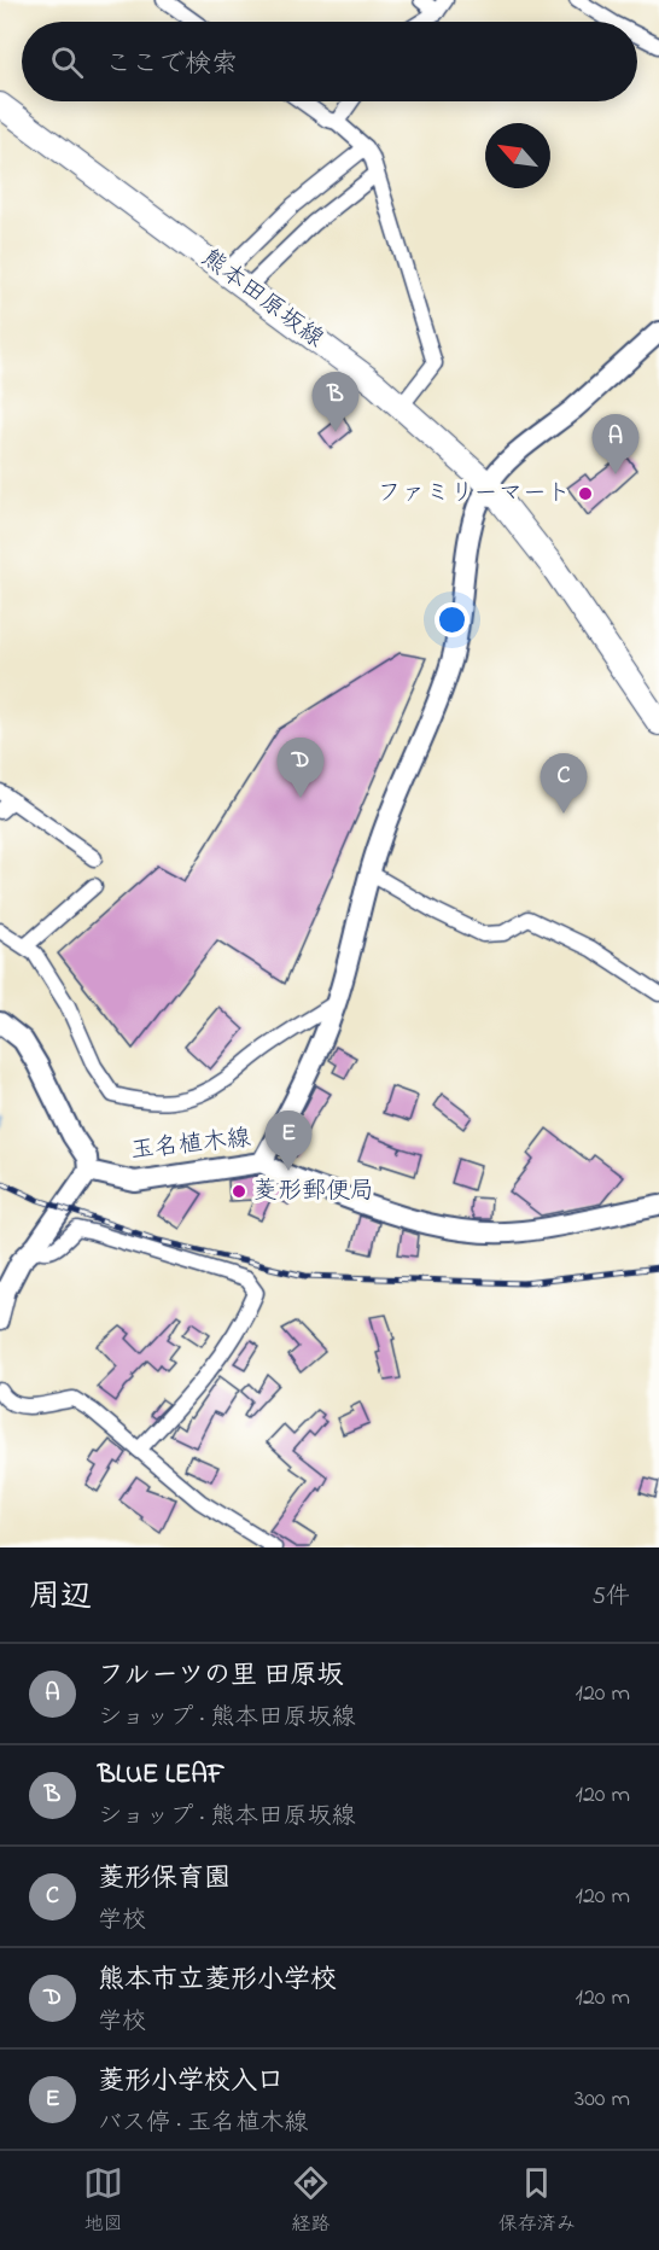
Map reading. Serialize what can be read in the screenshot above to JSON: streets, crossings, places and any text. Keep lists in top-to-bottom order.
{
  "streets": {
    "main road": ["熊本田原坂線"],
    "street": ["玉名植木線"]
  },
  "places": ["ファミリーマート", "菱形郵便局"],
  "north": "top left",
  "page": {
    "search": "ここで検索",
    "pins": [
      "B",
      "A",
      "D",
      "C",
      "E"
    ],
    "heading": ["周辺", "5件"],
    "list": [
      {
        "mark": "A",
        "name": "フルーツの里 田原坂",
        "note": "ショップ · 熊本田原坂線",
        "value": "120 m"
      },
      {
        "mark": "B",
        "name": "BLUE LEAF",
        "note": "ショップ · 熊本田原坂線",
        "value": "120 m"
      },
      {
        "mark": "C",
        "name": "菱形保育園",
        "note": "学校",
        "value": "120 m"
      },
      {
        "mark": "D",
        "name": "熊本市立菱形小学校",
        "note": "学校",
        "value": "120 m"
      },
      {
        "mark": "E",
        "name": "菱形小学校入口",
        "note": "バス停 · 玉名植木線",
        "value": "300 m"
      }
    ],
    "nav": ["地図", "経路", "保存済み"]
  }
}
